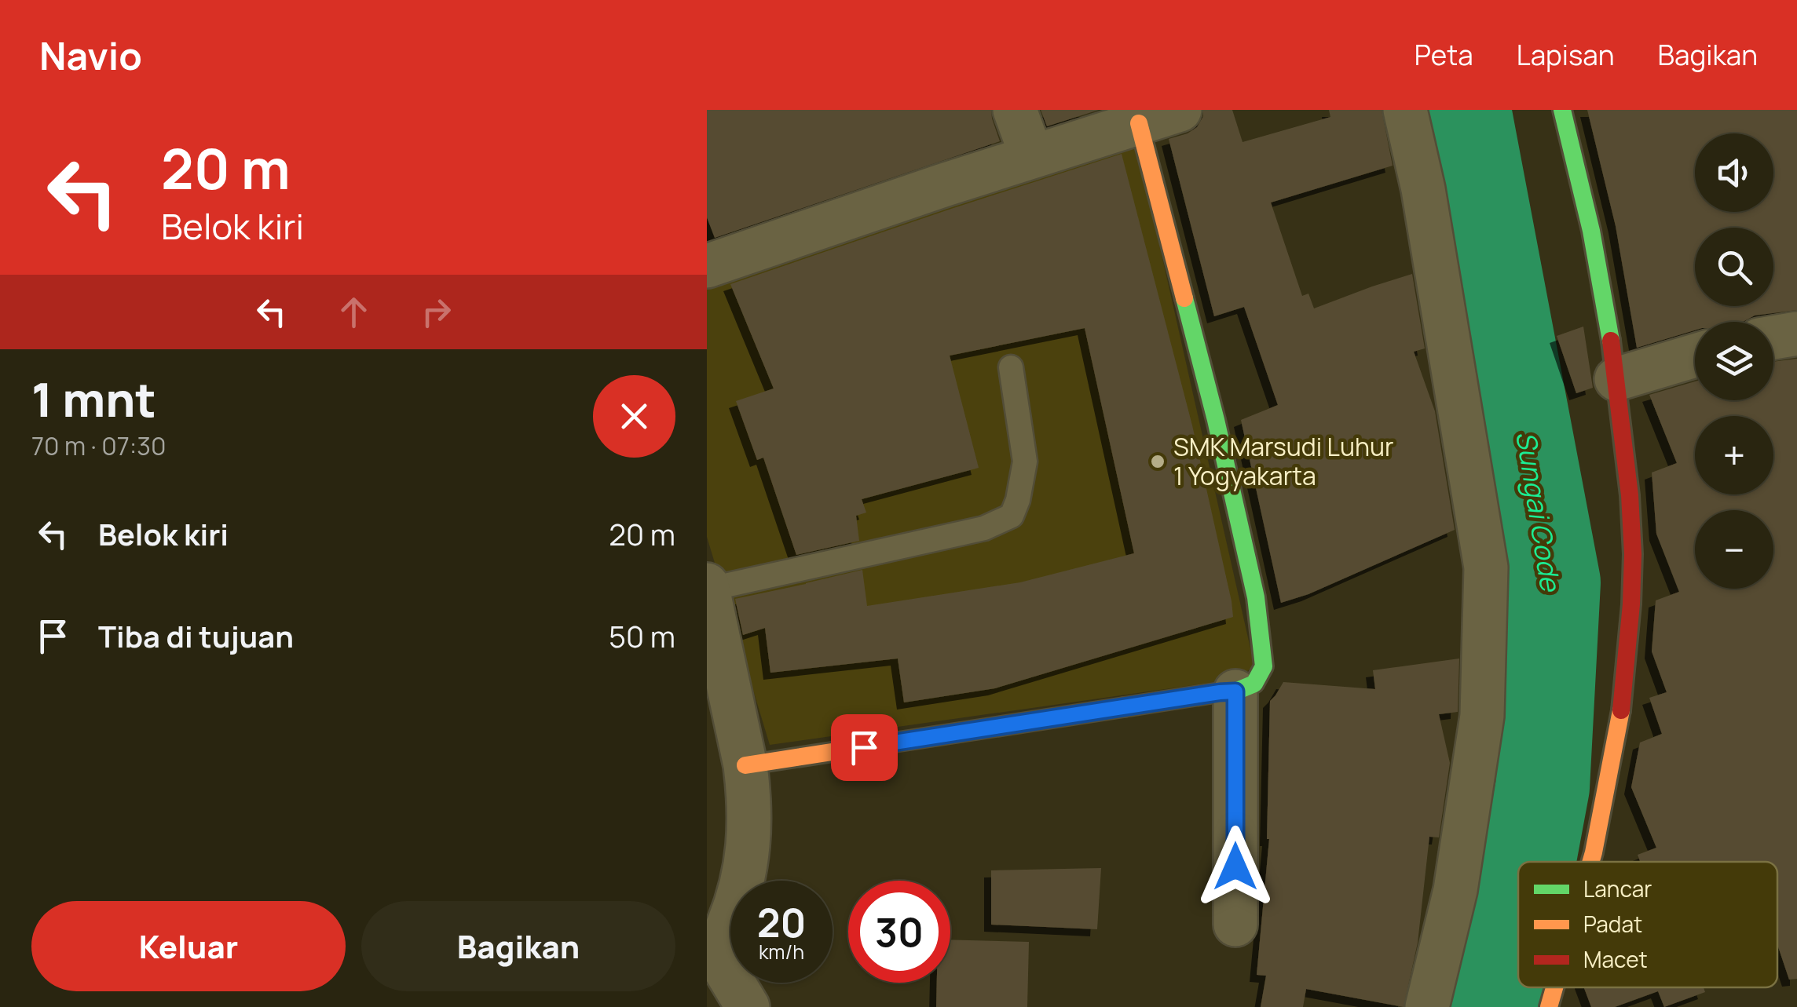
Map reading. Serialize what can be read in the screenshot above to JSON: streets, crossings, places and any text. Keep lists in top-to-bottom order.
{
  "water": ["Sungai Code"],
  "places": ["SMK Marsudi Luhur 1 Yogyakarta"],
  "legend": ["Lancar", "Padat", "Macet"],
  "page": {
    "header": "Navio",
    "nav": ["Peta", "Lapisan", "Bagikan"],
    "turn": ["20 m", "Belok kiri"],
    "map_buttons": ["+", "−"],
    "heading": ["1 mnt", "70 m · 07:30"],
    "list": [
      {
        "name": "Belok kiri",
        "value": "20 m"
      },
      {
        "name": "Tiba di tujuan",
        "value": "50 m"
      }
    ],
    "speed": "20 km/h",
    "limit": "30",
    "buttons": ["Keluar", "Bagikan"]
  }
}
